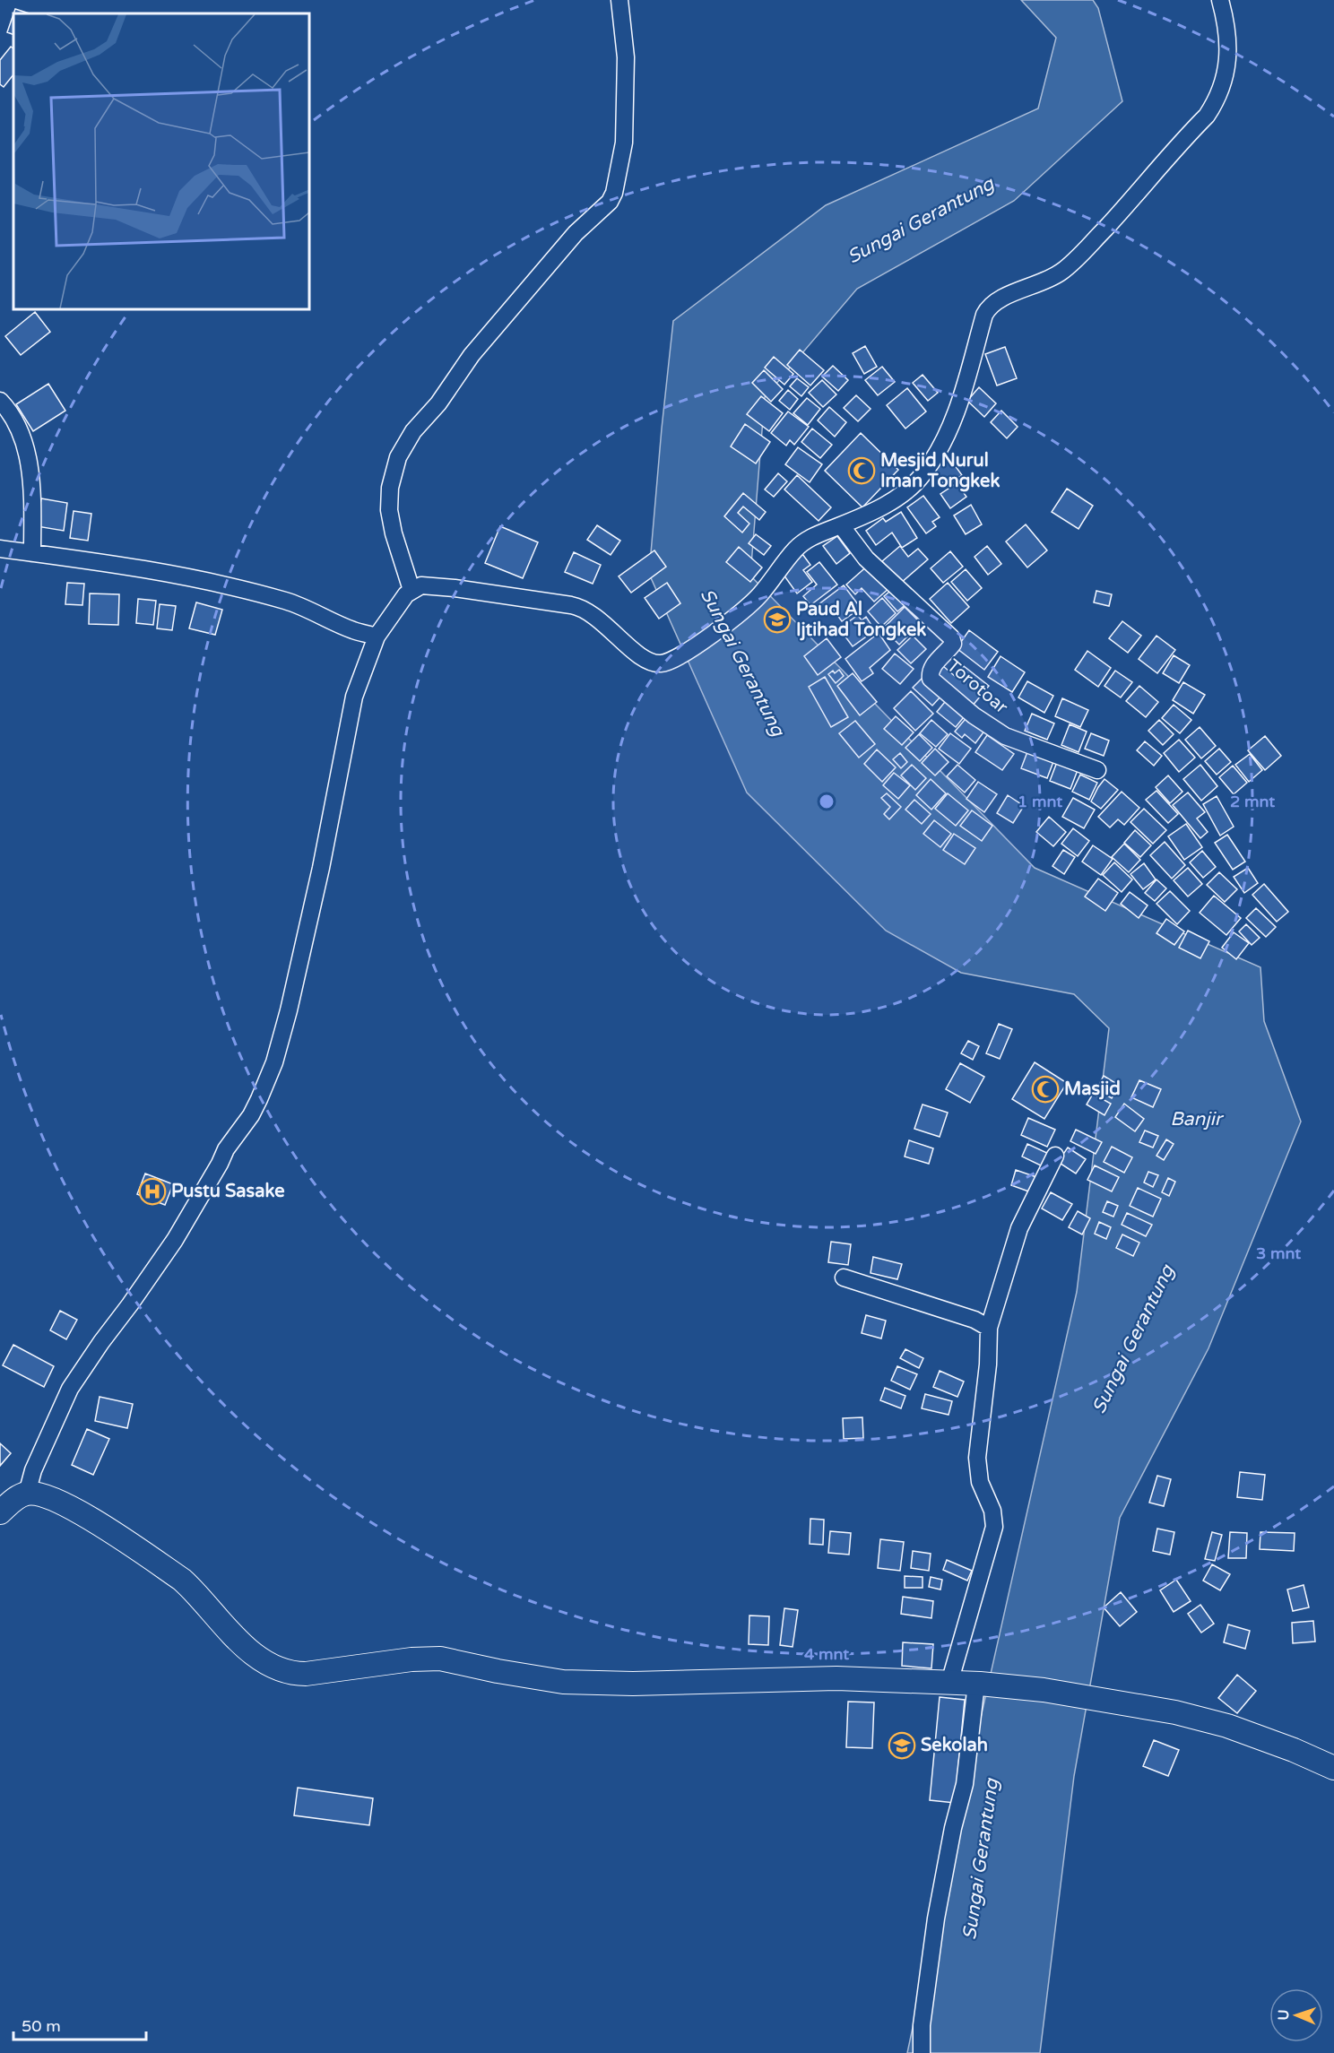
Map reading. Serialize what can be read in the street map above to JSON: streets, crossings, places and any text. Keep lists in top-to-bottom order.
{
  "streets": {
    "street": ["Torotoar"]
  },
  "water": ["Sungai Gerantung", "Banjir"],
  "places": {
    "mosque": ["Mesjid Nurul Iman Tongkek", "Masjid"],
    "school or university": ["Paud Al Ijtihad Tongkek", "Sekolah"],
    "hospital": ["Pustu Sasake"]
  },
  "scale_bar": "50 m",
  "north": "left",
  "rings": [
    "1 mnt",
    "2 mnt",
    "3 mnt",
    "4 mnt"
  ]
}
